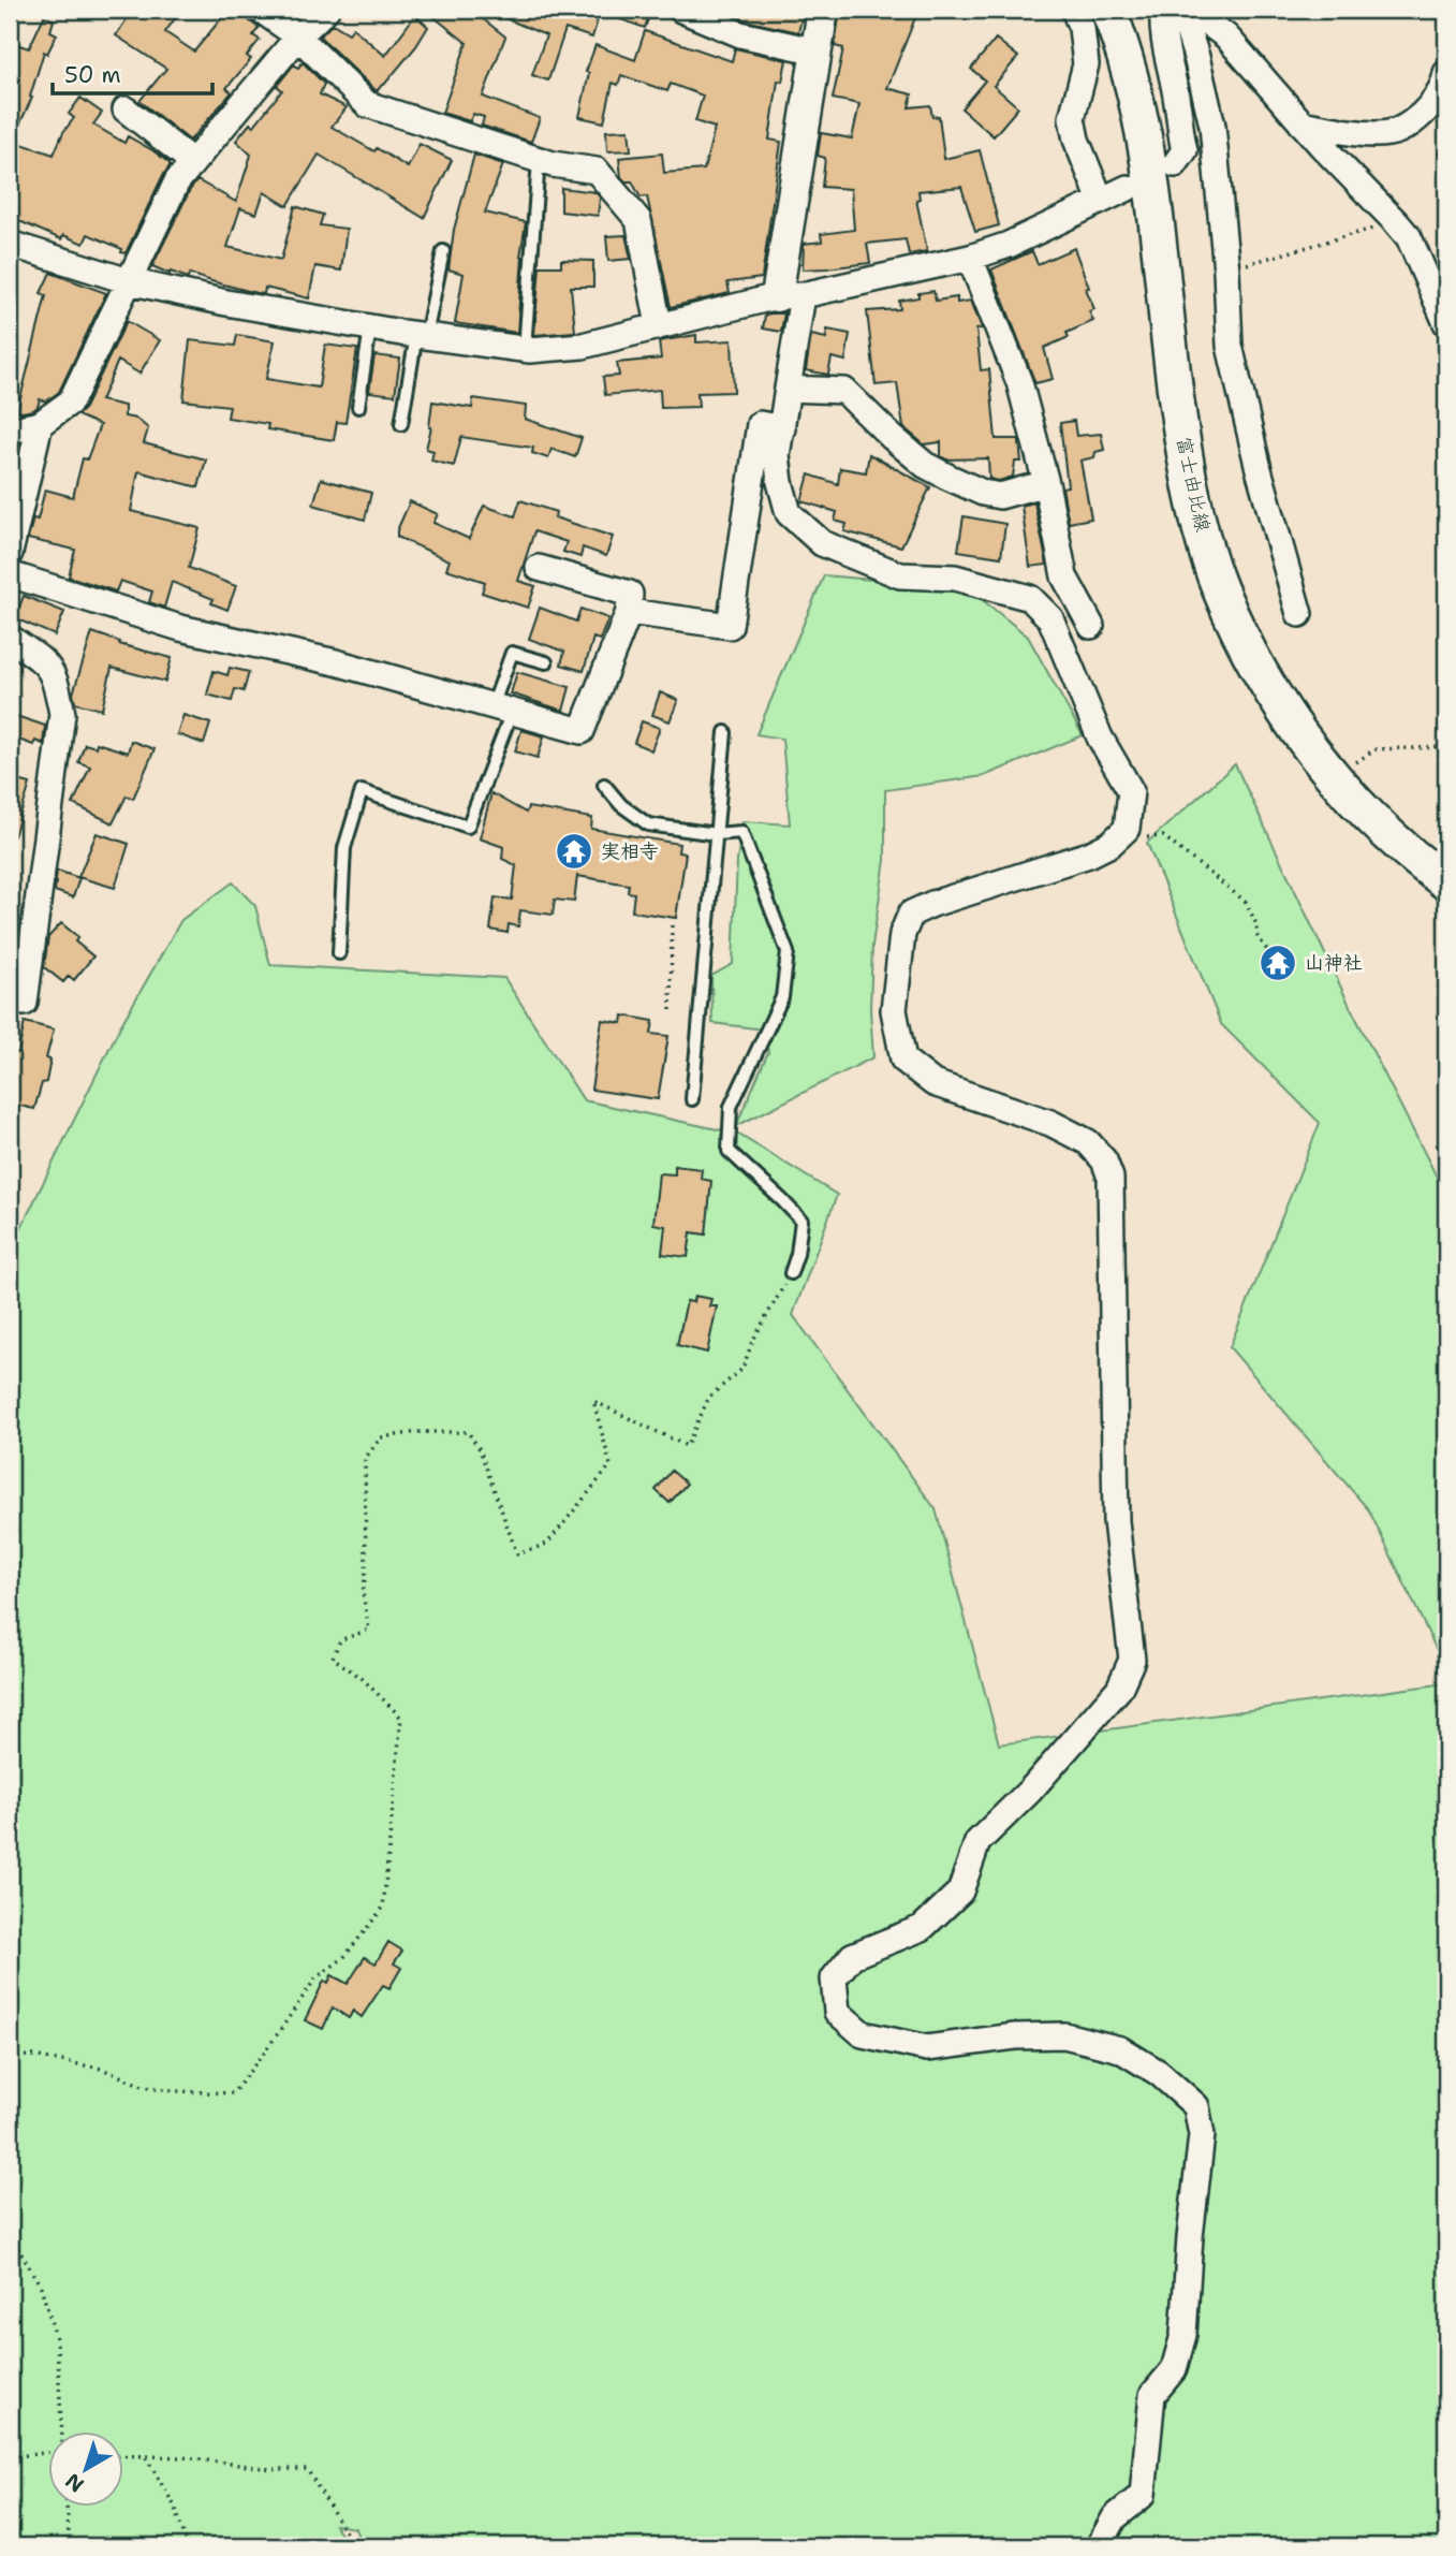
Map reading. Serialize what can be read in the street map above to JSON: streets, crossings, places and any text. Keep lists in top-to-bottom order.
{
  "streets": {
    "main road": ["富士由比線"]
  },
  "places": {
    "temple": ["実相寺", "山神社"]
  },
  "scale_bar": "50 m",
  "north": "bottom left"
}
